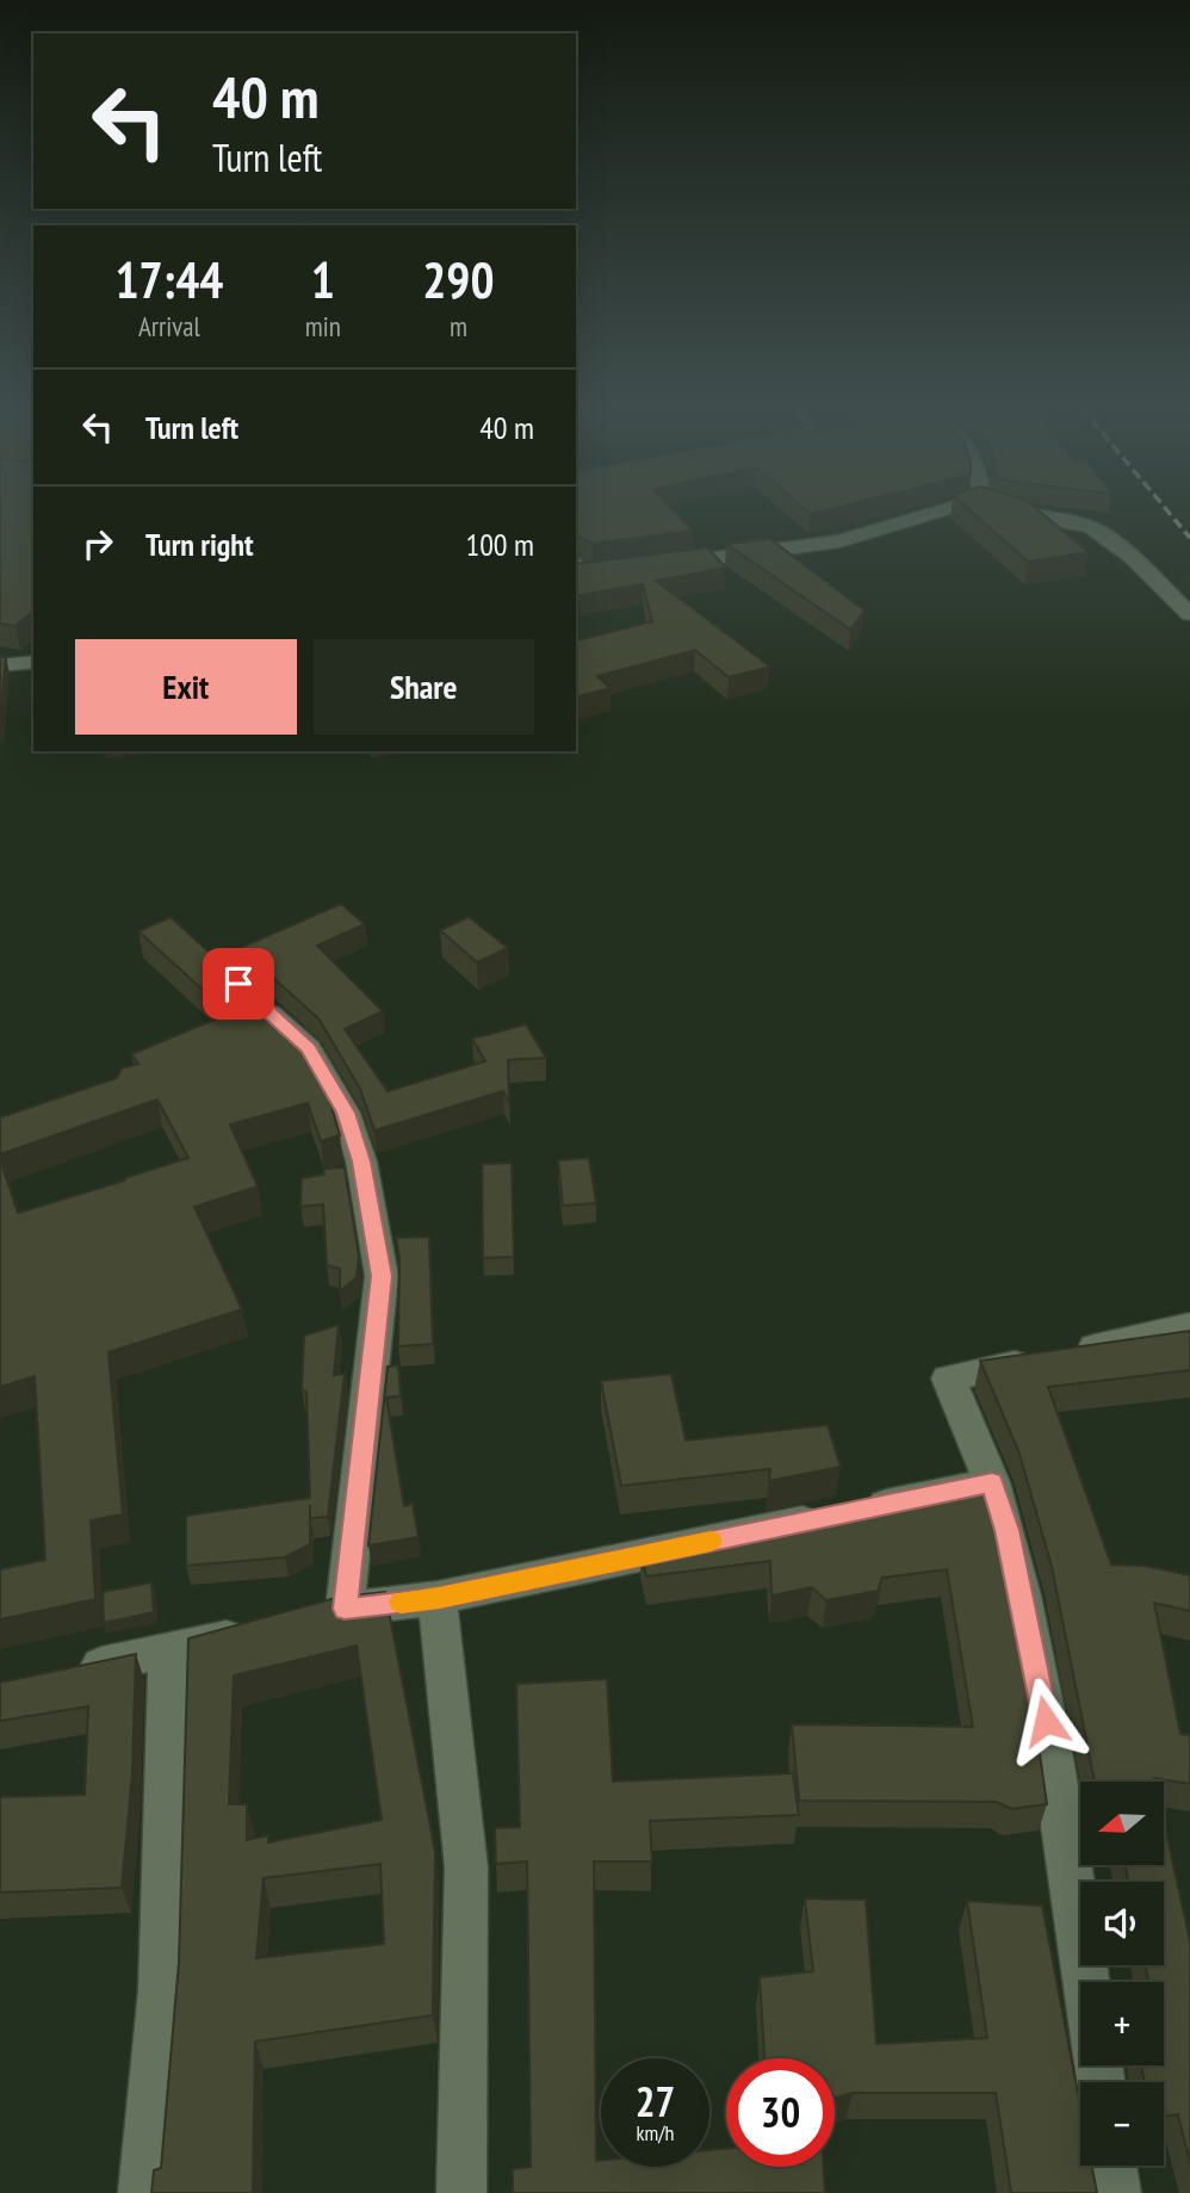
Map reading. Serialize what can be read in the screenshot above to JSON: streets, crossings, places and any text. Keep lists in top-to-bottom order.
{
  "north": "left",
  "page": {
    "turn": ["40 m", "Turn left"],
    "eta": [
      "17:44",
      "Arrival",
      "1",
      "min",
      "290",
      "m"
    ],
    "list": [
      {
        "name": "Turn left",
        "value": "40 m"
      },
      {
        "name": "Turn right",
        "value": "100 m"
      }
    ],
    "buttons": ["Exit", "Share"],
    "map_buttons": ["+", "−"],
    "speed": "27 km/h",
    "limit": "30"
  }
}
